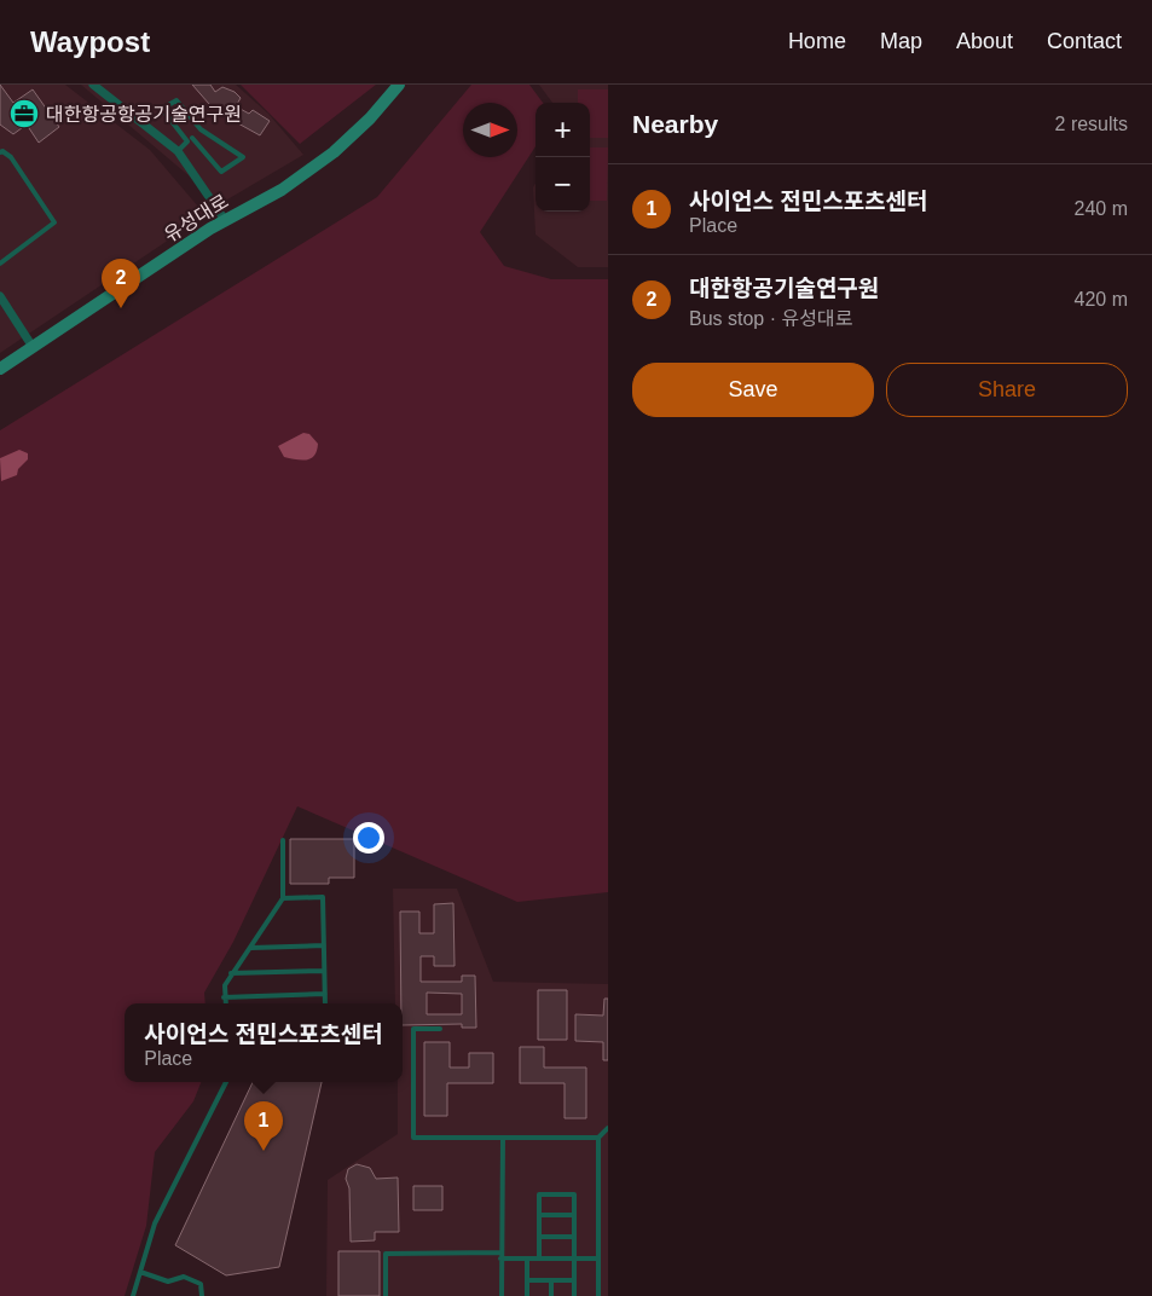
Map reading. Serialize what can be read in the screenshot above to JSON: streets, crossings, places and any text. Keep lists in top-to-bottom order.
{
  "streets": {
    "main road": ["유성대로"]
  },
  "places": {
    "office": ["대한항공항공기술연구원"]
  },
  "north": "right",
  "page": {
    "header": "Waypost",
    "nav": [
      "Home",
      "Map",
      "About",
      "Contact"
    ],
    "heading": ["Nearby", "2 results"],
    "map_buttons": ["+", "−"],
    "list": [
      {
        "mark": "1",
        "name": "사이언스 전민스포츠센터",
        "note": "Place",
        "value": "240 m"
      },
      {
        "mark": "2",
        "name": "대한항공기술연구원",
        "note": "Bus stop · 유성대로",
        "value": "420 m"
      }
    ],
    "pins": ["2", "1"],
    "buttons": ["Save", "Share"],
    "popup": ["사이언스 전민스포츠센터", "Place"]
  }
}
